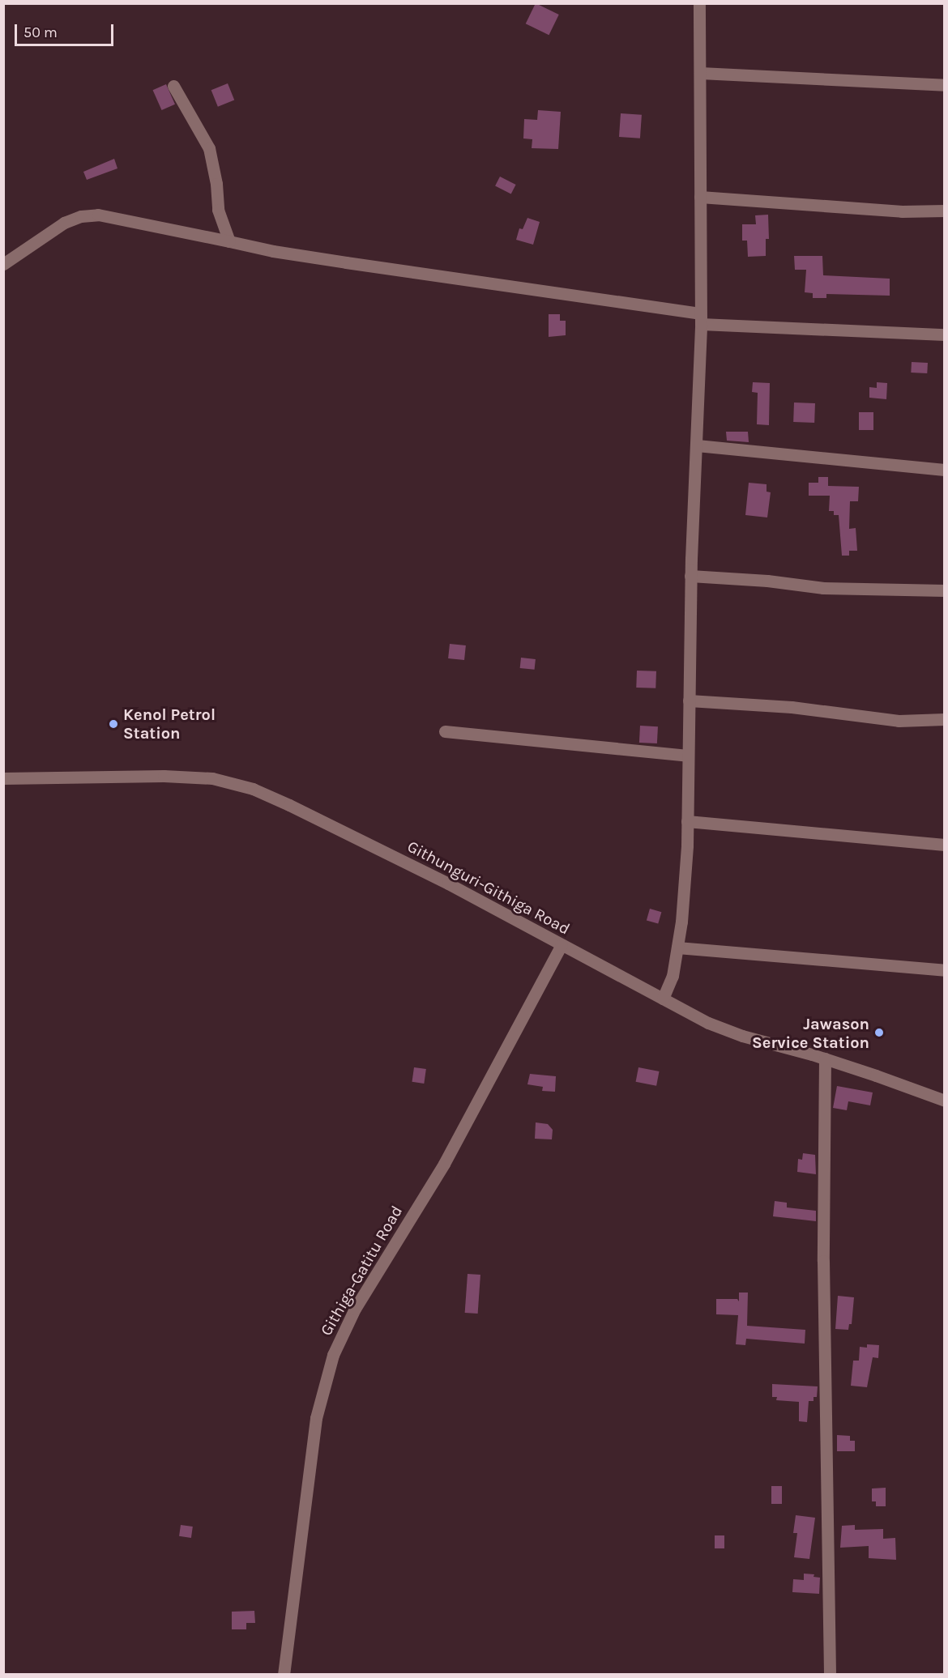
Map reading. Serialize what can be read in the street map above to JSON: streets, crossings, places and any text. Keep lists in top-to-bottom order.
{
  "streets": {
    "street": ["Githunguri-Githiga Road", "Githiga-Gatitu Road"]
  },
  "crossings": [
    ["Githunguri-Githiga Road", "Githiga-Gatitu Road"]
  ],
  "places": ["Kenol Petrol Station", "Jawason Service Station"],
  "scale_bar": "50 m"
}
